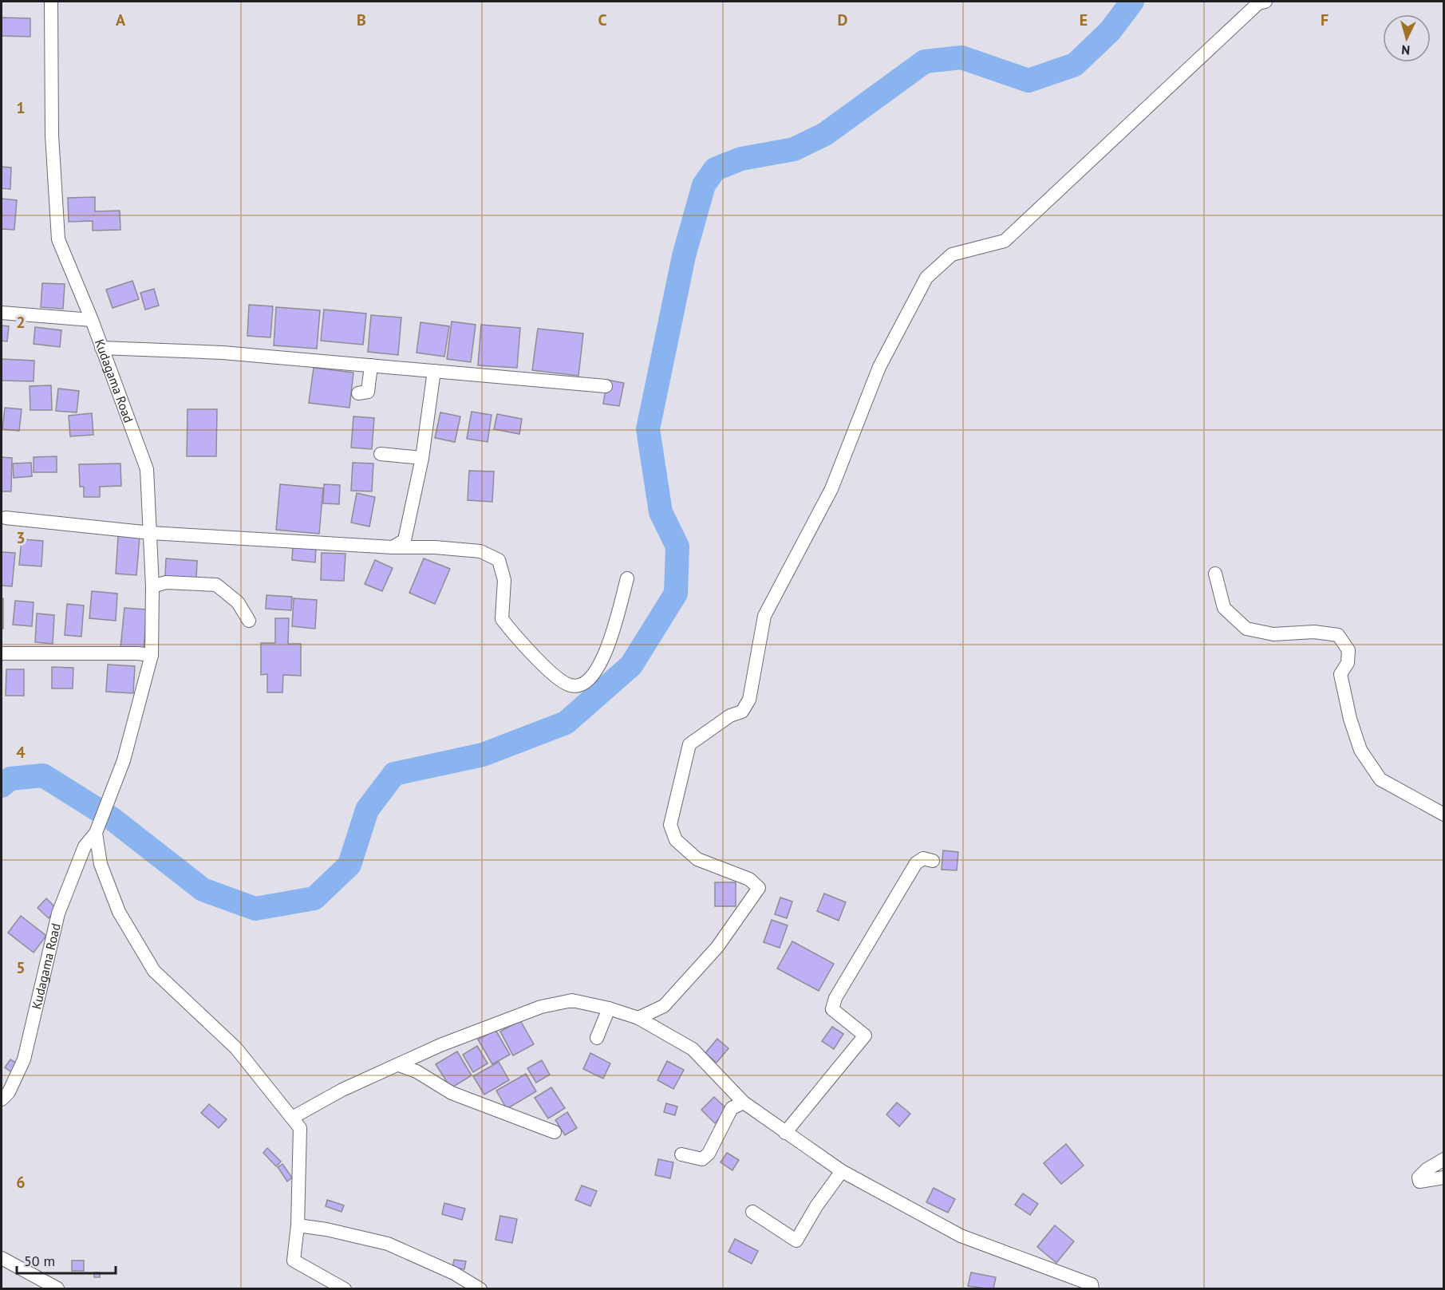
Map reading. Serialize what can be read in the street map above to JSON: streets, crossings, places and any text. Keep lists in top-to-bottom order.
{
  "streets": {
    "street": ["Kudagama Road"]
  },
  "scale_bar": "50 m",
  "north": "bottom",
  "grid": {
    "columns": [
      "A",
      "B",
      "C",
      "D",
      "E",
      "F"
    ],
    "rows": [
      "1",
      "2",
      "3",
      "4",
      "5",
      "6"
    ]
  }
}
